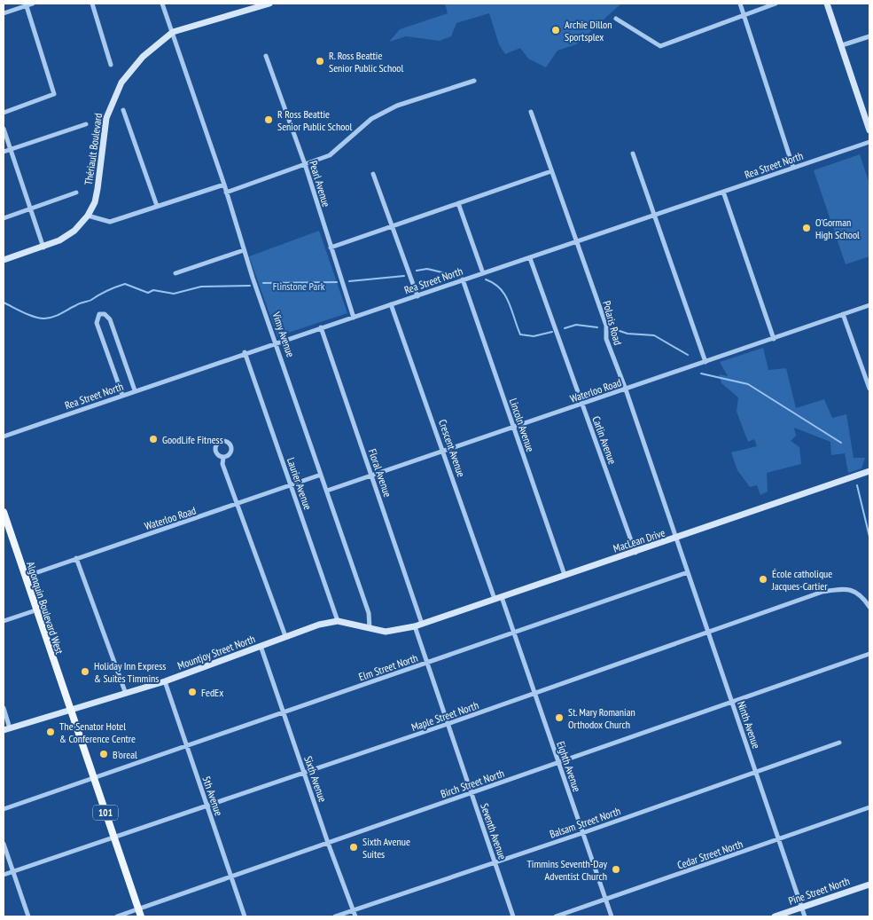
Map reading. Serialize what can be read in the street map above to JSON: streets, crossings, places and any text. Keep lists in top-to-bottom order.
{
  "streets": {
    "main road": ["Algonquin Boulevard West", "101"],
    "street": [
      "Thériault Boulevard",
      "Rea Street North",
      "Pearl Avenue",
      "Polaris Road",
      "Vimy Avenue",
      "Waterloo Road",
      "Lincoln Avenue",
      "Carlin Avenue",
      "Crescent Avenue",
      "Floral Avenue",
      "Laurier Avenue",
      "MacLean Drive",
      "Mountjoy Street North",
      "Elm Street North",
      "Maple Street North",
      "Ninth Avenue",
      "Eighth Avenue",
      "Sixth Avenue",
      "Birch Street North",
      "5th Avenue",
      "Balsam Street North",
      "Seventh Avenue",
      "Cedar Street North",
      "Pine Street North"
    ]
  },
  "crossings": [
    ["Thériault Boulevard", "Vimy Avenue"],
    ["Rea Street North", "Pearl Avenue"],
    ["Rea Street North", "Polaris Road"],
    ["Rea Street North", "Vimy Avenue"],
    ["Rea Street North", "Lincoln Avenue"],
    ["Rea Street North", "Carlin Avenue"],
    ["Rea Street North", "Crescent Avenue"],
    ["Rea Street North", "Floral Avenue"],
    ["Rea Street North", "Laurier Avenue"],
    ["Polaris Road", "Waterloo Road"],
    ["Polaris Road", "MacLean Drive"],
    ["Polaris Road", "Ninth Avenue"],
    ["Vimy Avenue", "Waterloo Road"],
    ["Vimy Avenue", "Mountjoy Street North"],
    ["Waterloo Road", "Lincoln Avenue"],
    ["Waterloo Road", "Carlin Avenue"],
    ["Waterloo Road", "Crescent Avenue"],
    ["Waterloo Road", "Floral Avenue"],
    ["Waterloo Road", "Laurier Avenue"],
    ["Waterloo Road", "Algonquin Boulevard West"],
    ["Lincoln Avenue", "MacLean Drive"],
    ["Carlin Avenue", "MacLean Drive"],
    ["Crescent Avenue", "MacLean Drive"],
    ["Floral Avenue", "MacLean Drive"],
    ["Laurier Avenue", "Mountjoy Street North"],
    ["MacLean Drive", "Ninth Avenue"],
    ["MacLean Drive", "Eighth Avenue"],
    ["MacLean Drive", "Seventh Avenue"],
    ["Algonquin Boulevard West", "Mountjoy Street North"],
    ["Algonquin Boulevard West", "101"],
    ["Mountjoy Street North", "Sixth Avenue"],
    ["Mountjoy Street North", "5th Avenue"],
    ["Mountjoy Street North", "101"],
    ["Elm Street North", "Ninth Avenue"],
    ["Elm Street North", "Eighth Avenue"],
    ["Elm Street North", "Sixth Avenue"],
    ["Elm Street North", "5th Avenue"],
    ["Elm Street North", "101"],
    ["Elm Street North", "Seventh Avenue"],
    ["Maple Street North", "Ninth Avenue"],
    ["Maple Street North", "Eighth Avenue"],
    ["Maple Street North", "Sixth Avenue"],
    ["Maple Street North", "5th Avenue"],
    ["Maple Street North", "101"],
    ["Maple Street North", "Seventh Avenue"],
    ["Ninth Avenue", "Birch Street North"],
    ["Ninth Avenue", "Balsam Street North"],
    ["Ninth Avenue", "Cedar Street North"],
    ["Ninth Avenue", "Pine Street North"],
    ["Eighth Avenue", "Birch Street North"],
    ["Eighth Avenue", "Balsam Street North"],
    ["Eighth Avenue", "Cedar Street North"],
    ["Sixth Avenue", "Birch Street North"],
    ["Sixth Avenue", "Balsam Street North"],
    ["Birch Street North", "5th Avenue"],
    ["Birch Street North", "101"],
    ["Birch Street North", "Seventh Avenue"],
    ["Balsam Street North", "Seventh Avenue"]
  ],
  "parks": ["Flinstone Park"],
  "places": [
    "Archie Dillon Sportsplex",
    "R. Ross Beattie Senior Public School",
    "R Ross Beattie Senior Public School",
    "O'Gorman High School",
    "GoodLife Fitness",
    "École catholique Jacques-Cartier",
    "Holiday Inn Express & Suites Timmins",
    "FedEx",
    "St. Mary Romanian Orthodox Church",
    "The Senator Hotel & Conference Centre",
    "B'oreal",
    "Sixth Avenue Suites",
    "Timmins Seventh-Day Adventist Church"
  ]
}
